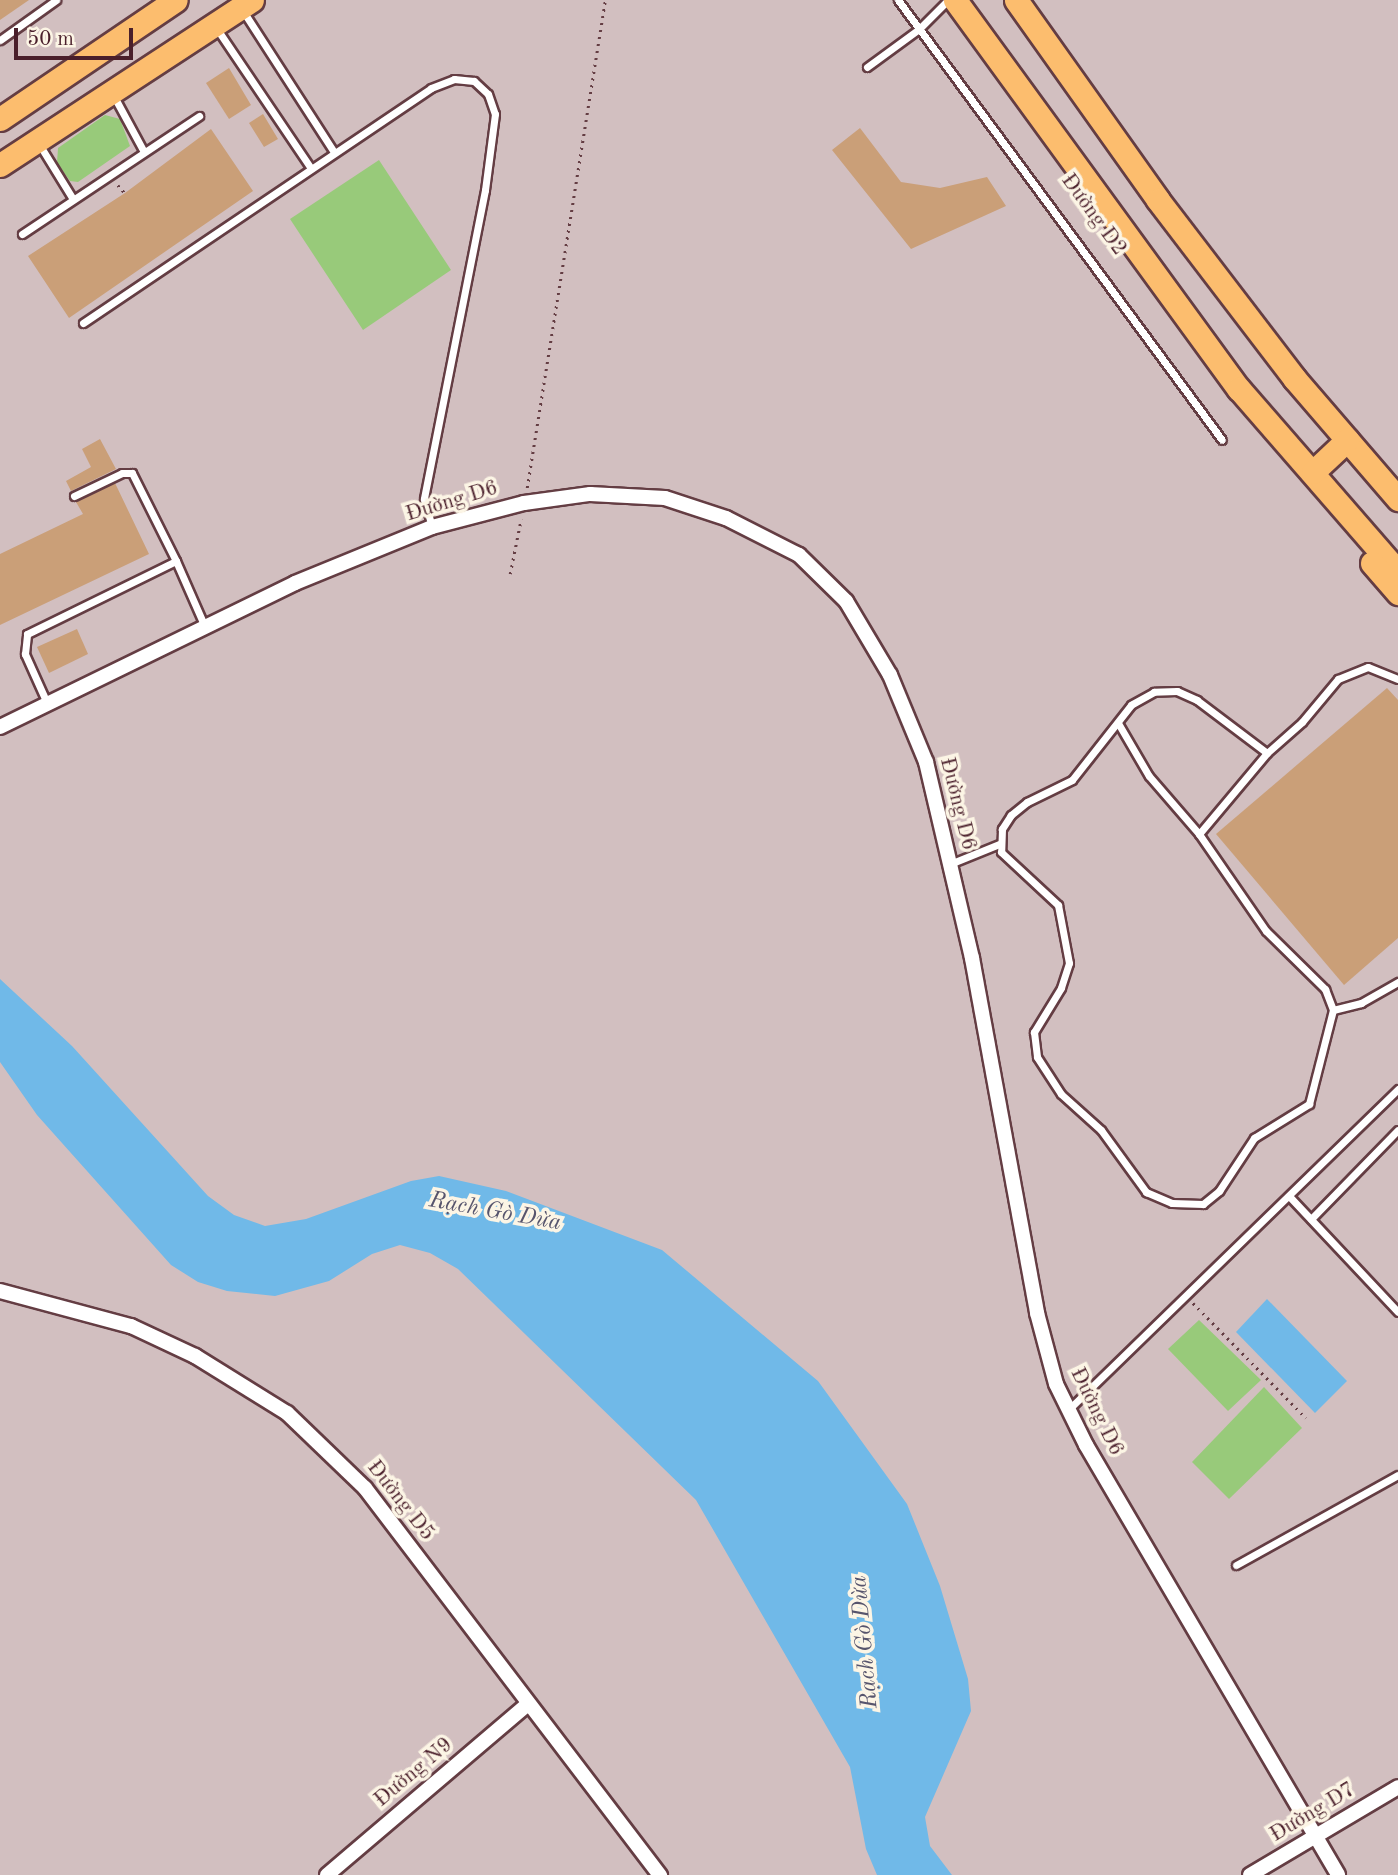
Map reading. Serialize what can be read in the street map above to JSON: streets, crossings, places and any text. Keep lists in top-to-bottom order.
{
  "streets": {
    "main road": ["Đường D2"],
    "street": [
      "Đường D6",
      "Đường D5",
      "Đường N9",
      "Đường D7"
    ]
  },
  "crossings": [
    ["Đường D6", "Đường D7"],
    ["Đường D5", "Đường N9"]
  ],
  "water": ["Rạch Gò Dừa"],
  "scale_bar": "50 m"
}
